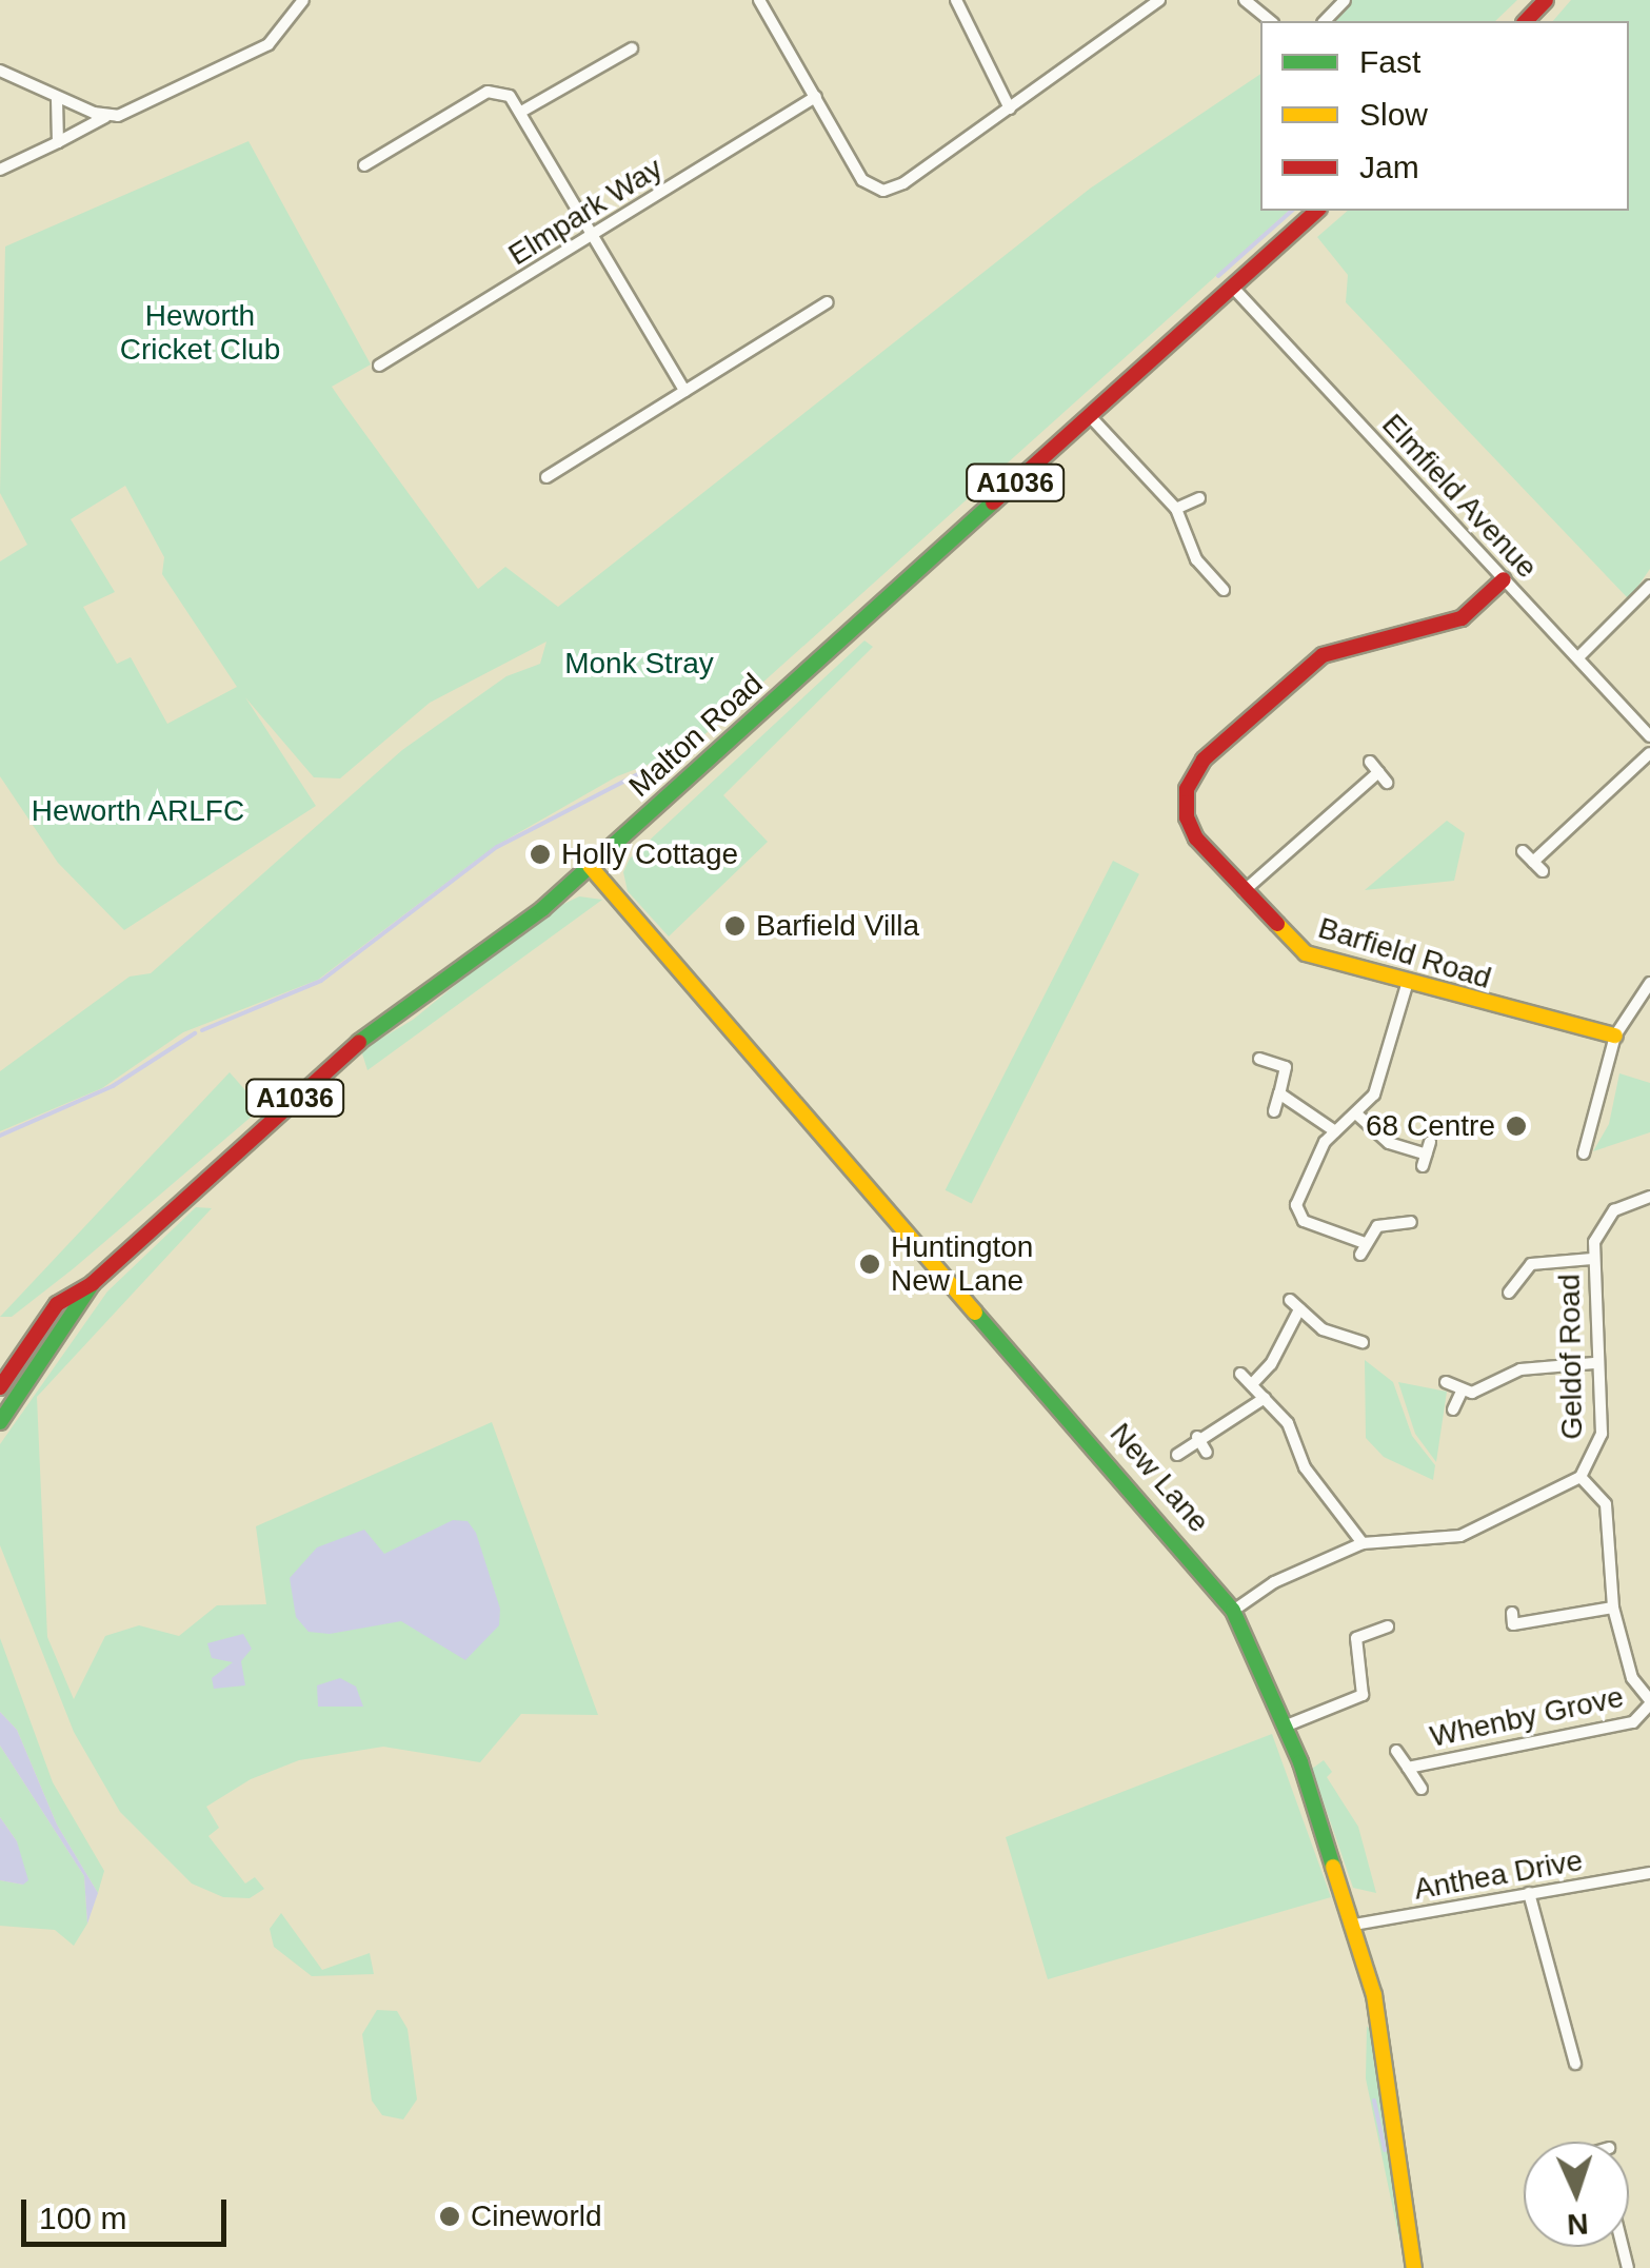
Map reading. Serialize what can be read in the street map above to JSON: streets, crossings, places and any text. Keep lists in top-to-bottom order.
{
  "streets": {
    "street": [
      "Elmpark Way",
      "A1036",
      "Elmfield Avenue",
      "Malton Road",
      "Barfield Road",
      "Geldof Road",
      "New Lane",
      "Whenby Grove",
      "Anthea Drive"
    ]
  },
  "crossings": [
    ["Elmfield Avenue", "Malton Road"],
    ["Elmfield Avenue", "Barfield Road"],
    ["Malton Road", "New Lane"],
    ["Geldof Road", "New Lane"],
    ["New Lane", "Anthea Drive"]
  ],
  "parks": ["Heworth Cricket Club", "Monk Stray", "Heworth ARLFC"],
  "places": [
    "Holly Cottage",
    "Barfield Villa",
    "68 Centre",
    "Huntington New Lane",
    "Cineworld"
  ],
  "legend": ["Fast", "Slow", "Jam"],
  "scale_bar": "100 m",
  "north": "bottom"
}
